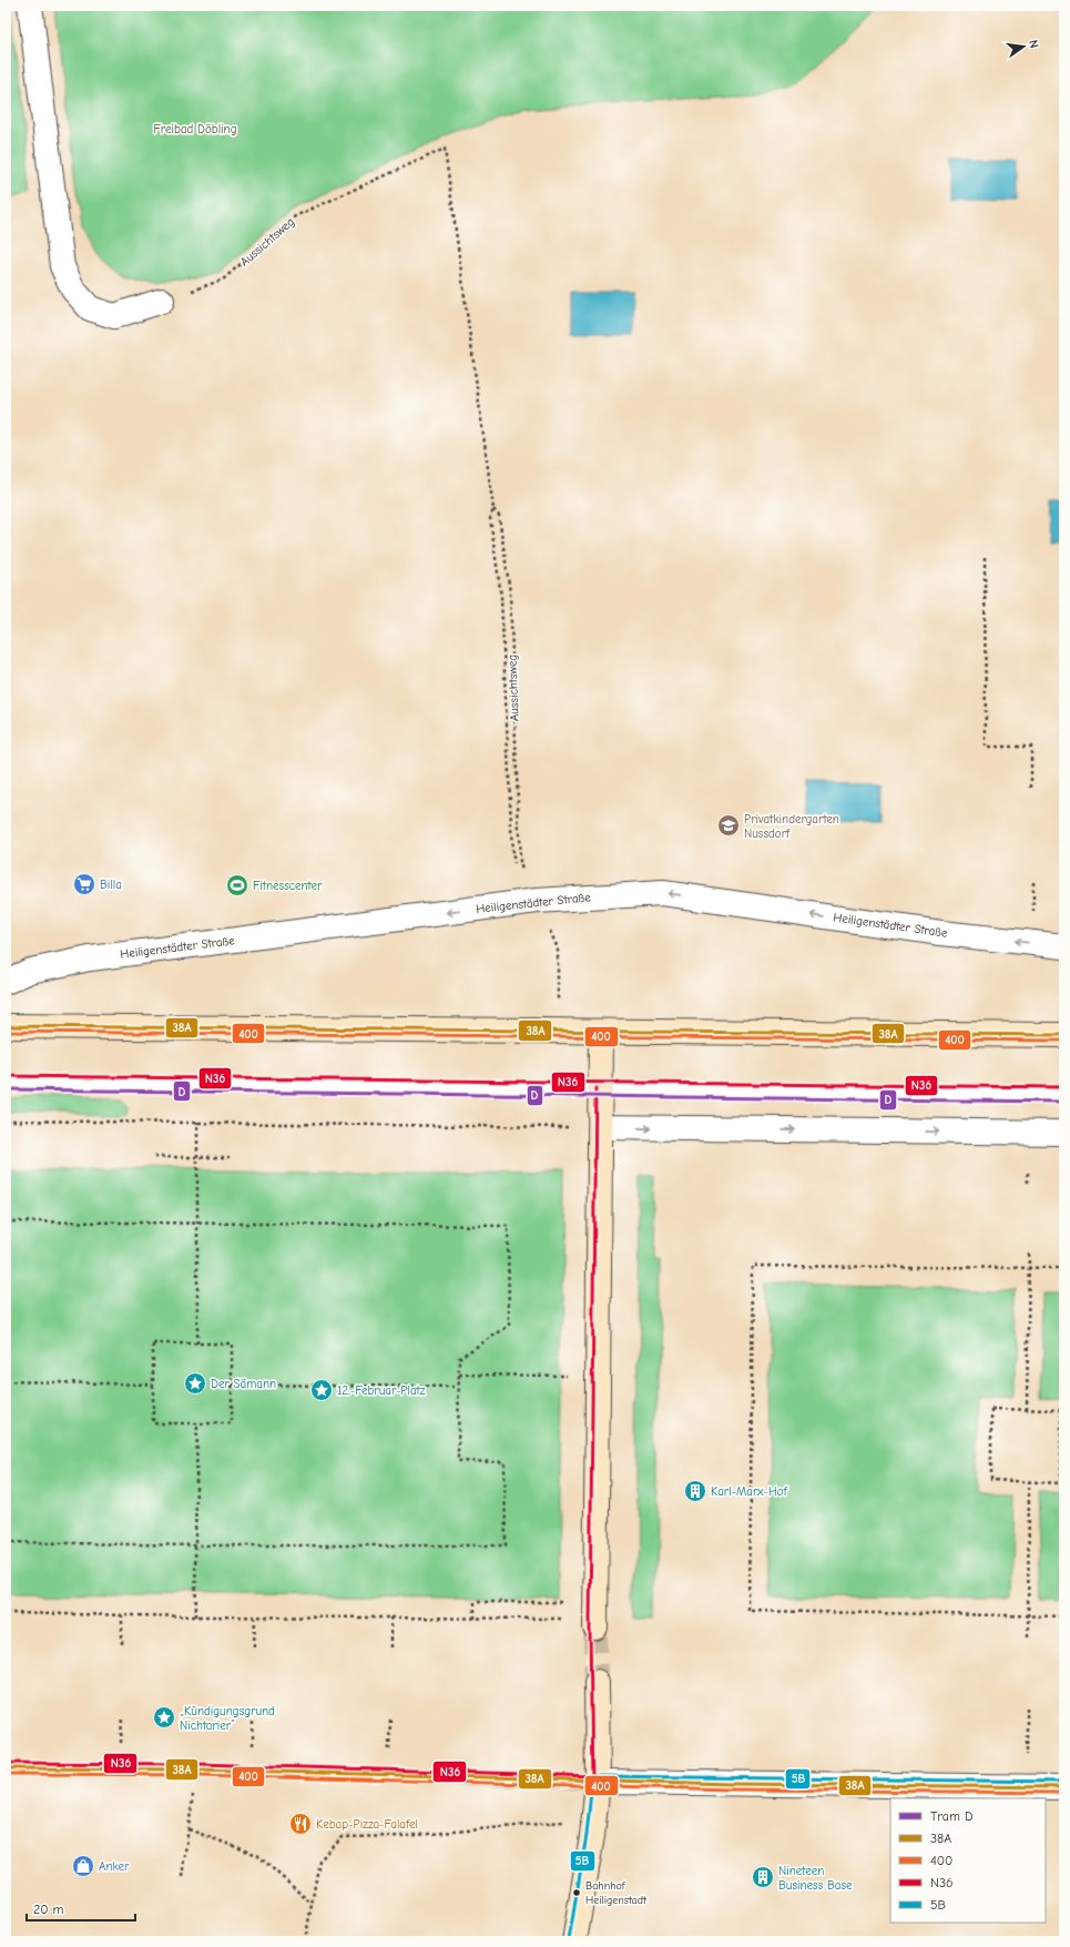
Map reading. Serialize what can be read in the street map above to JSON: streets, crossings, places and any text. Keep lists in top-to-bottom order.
{
  "streets": {
    "street": ["Heiligenstädter Straße"],
    "path": ["Aussichtsweg"]
  },
  "one_way": ["Heiligenstädter Straße"],
  "parks": ["Freibad Döbling"],
  "places": {
    "school or university": ["Privatkindergarten Nussdorf"],
    "supermarket": ["Billa"],
    "sports": ["Fitnesscenter"],
    "place": ["Der Sämann", "12.-Februar-Platz", "„Kündigungsgrund Nichtarier“"],
    "building": ["Karl-Marx-Hof", "Nineteen Business Base"],
    "restaurant": ["Kebap-Pizza-Falafel"],
    "shop": ["Anker"],
    "other": ["Bahnhof Heiligenstadt"]
  },
  "lines": [
    "transit line 38A",
    "transit line 400",
    "transit line N36",
    "tram line D",
    "transit line 5B"
  ],
  "legend": [
    "Tram D",
    "38A",
    "400",
    "N36",
    "5B"
  ],
  "scale_bar": "20 m",
  "north": "right"
}
